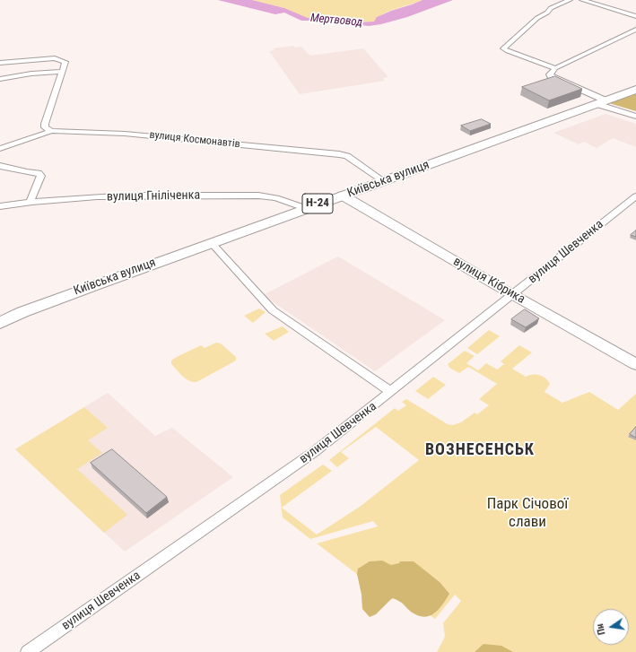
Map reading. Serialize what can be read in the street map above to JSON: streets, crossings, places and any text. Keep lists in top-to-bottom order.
{
  "streets": {
    "main road": ["Київська вулиця", "Н-24", "вулиця Кібрика"],
    "street": ["вулиця Космонавтів", "вулиця Гніліченка", "вулиця Шевченка"]
  },
  "crossings": [
    ["вулиця Космонавтів", "Київська вулиця"],
    ["Київська вулиця", "вулиця Гніліченка"],
    ["Київська вулиця", "вулиця Кібрика"],
    ["вулиця Шевченка", "вулиця Кібрика"]
  ],
  "districts": ["ВОЗНЕСЕНСЬК"],
  "water": ["Мертвовод"],
  "parks": ["Парк Січової слави"],
  "north": "left"
}
